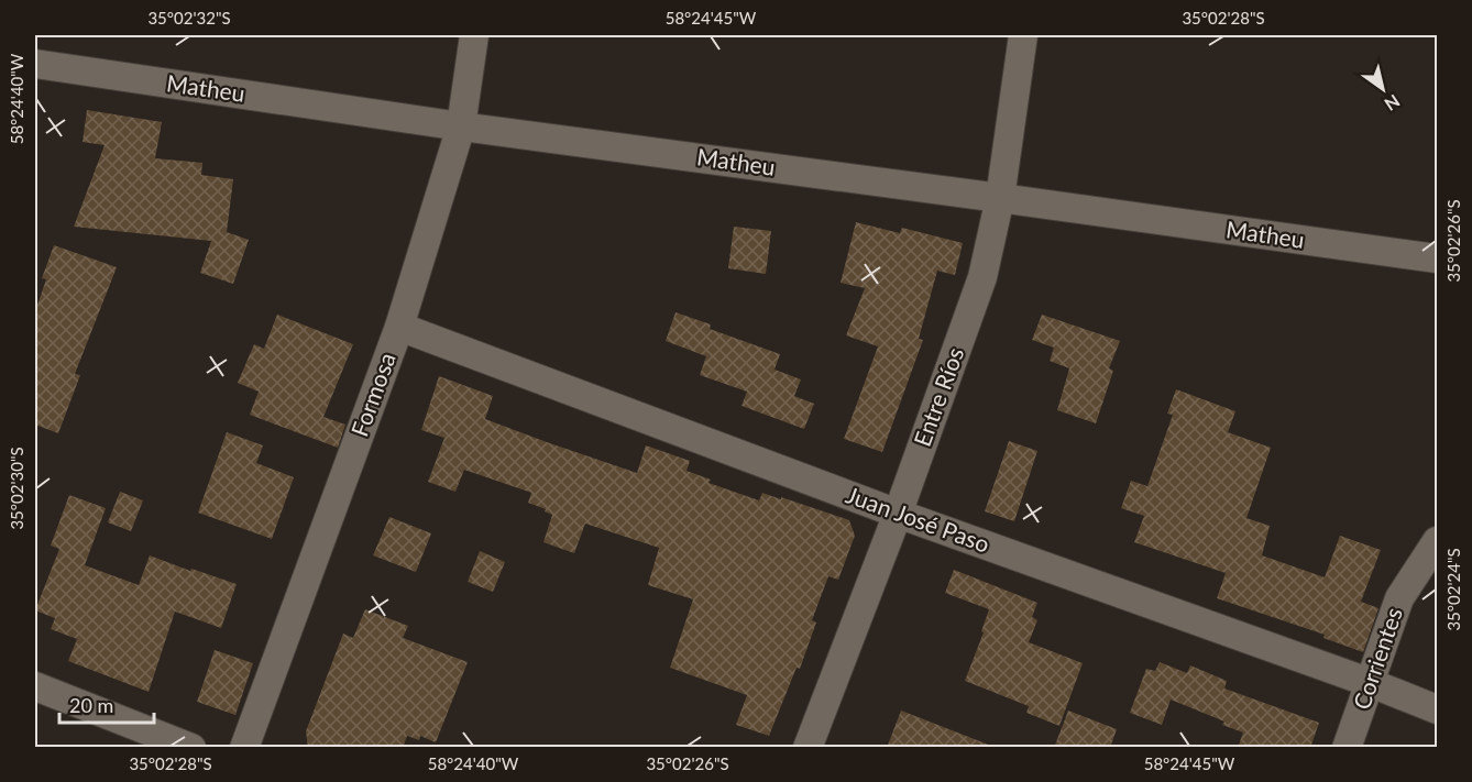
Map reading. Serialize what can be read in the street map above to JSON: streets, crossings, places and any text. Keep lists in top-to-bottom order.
{
  "streets": {
    "street": [
      "Matheu",
      "Formosa",
      "Entre Ríos",
      "Juan José Paso",
      "Corrientes"
    ]
  },
  "crossings": [
    ["Matheu", "Formosa"],
    ["Matheu", "Entre Ríos"],
    ["Formosa", "Juan José Paso"],
    ["Entre Ríos", "Juan José Paso"],
    ["Juan José Paso", "Corrientes"]
  ],
  "scale_bar": "20 m",
  "north": "bottom right",
  "coordinates": [
    "35°02'32\"S",
    "58°24'45\"W",
    "35°02'28\"S",
    "58°24'40\"W",
    "35°02'26\"S",
    "35°02'30\"S",
    "35°02'24\"S"
  ]
}
